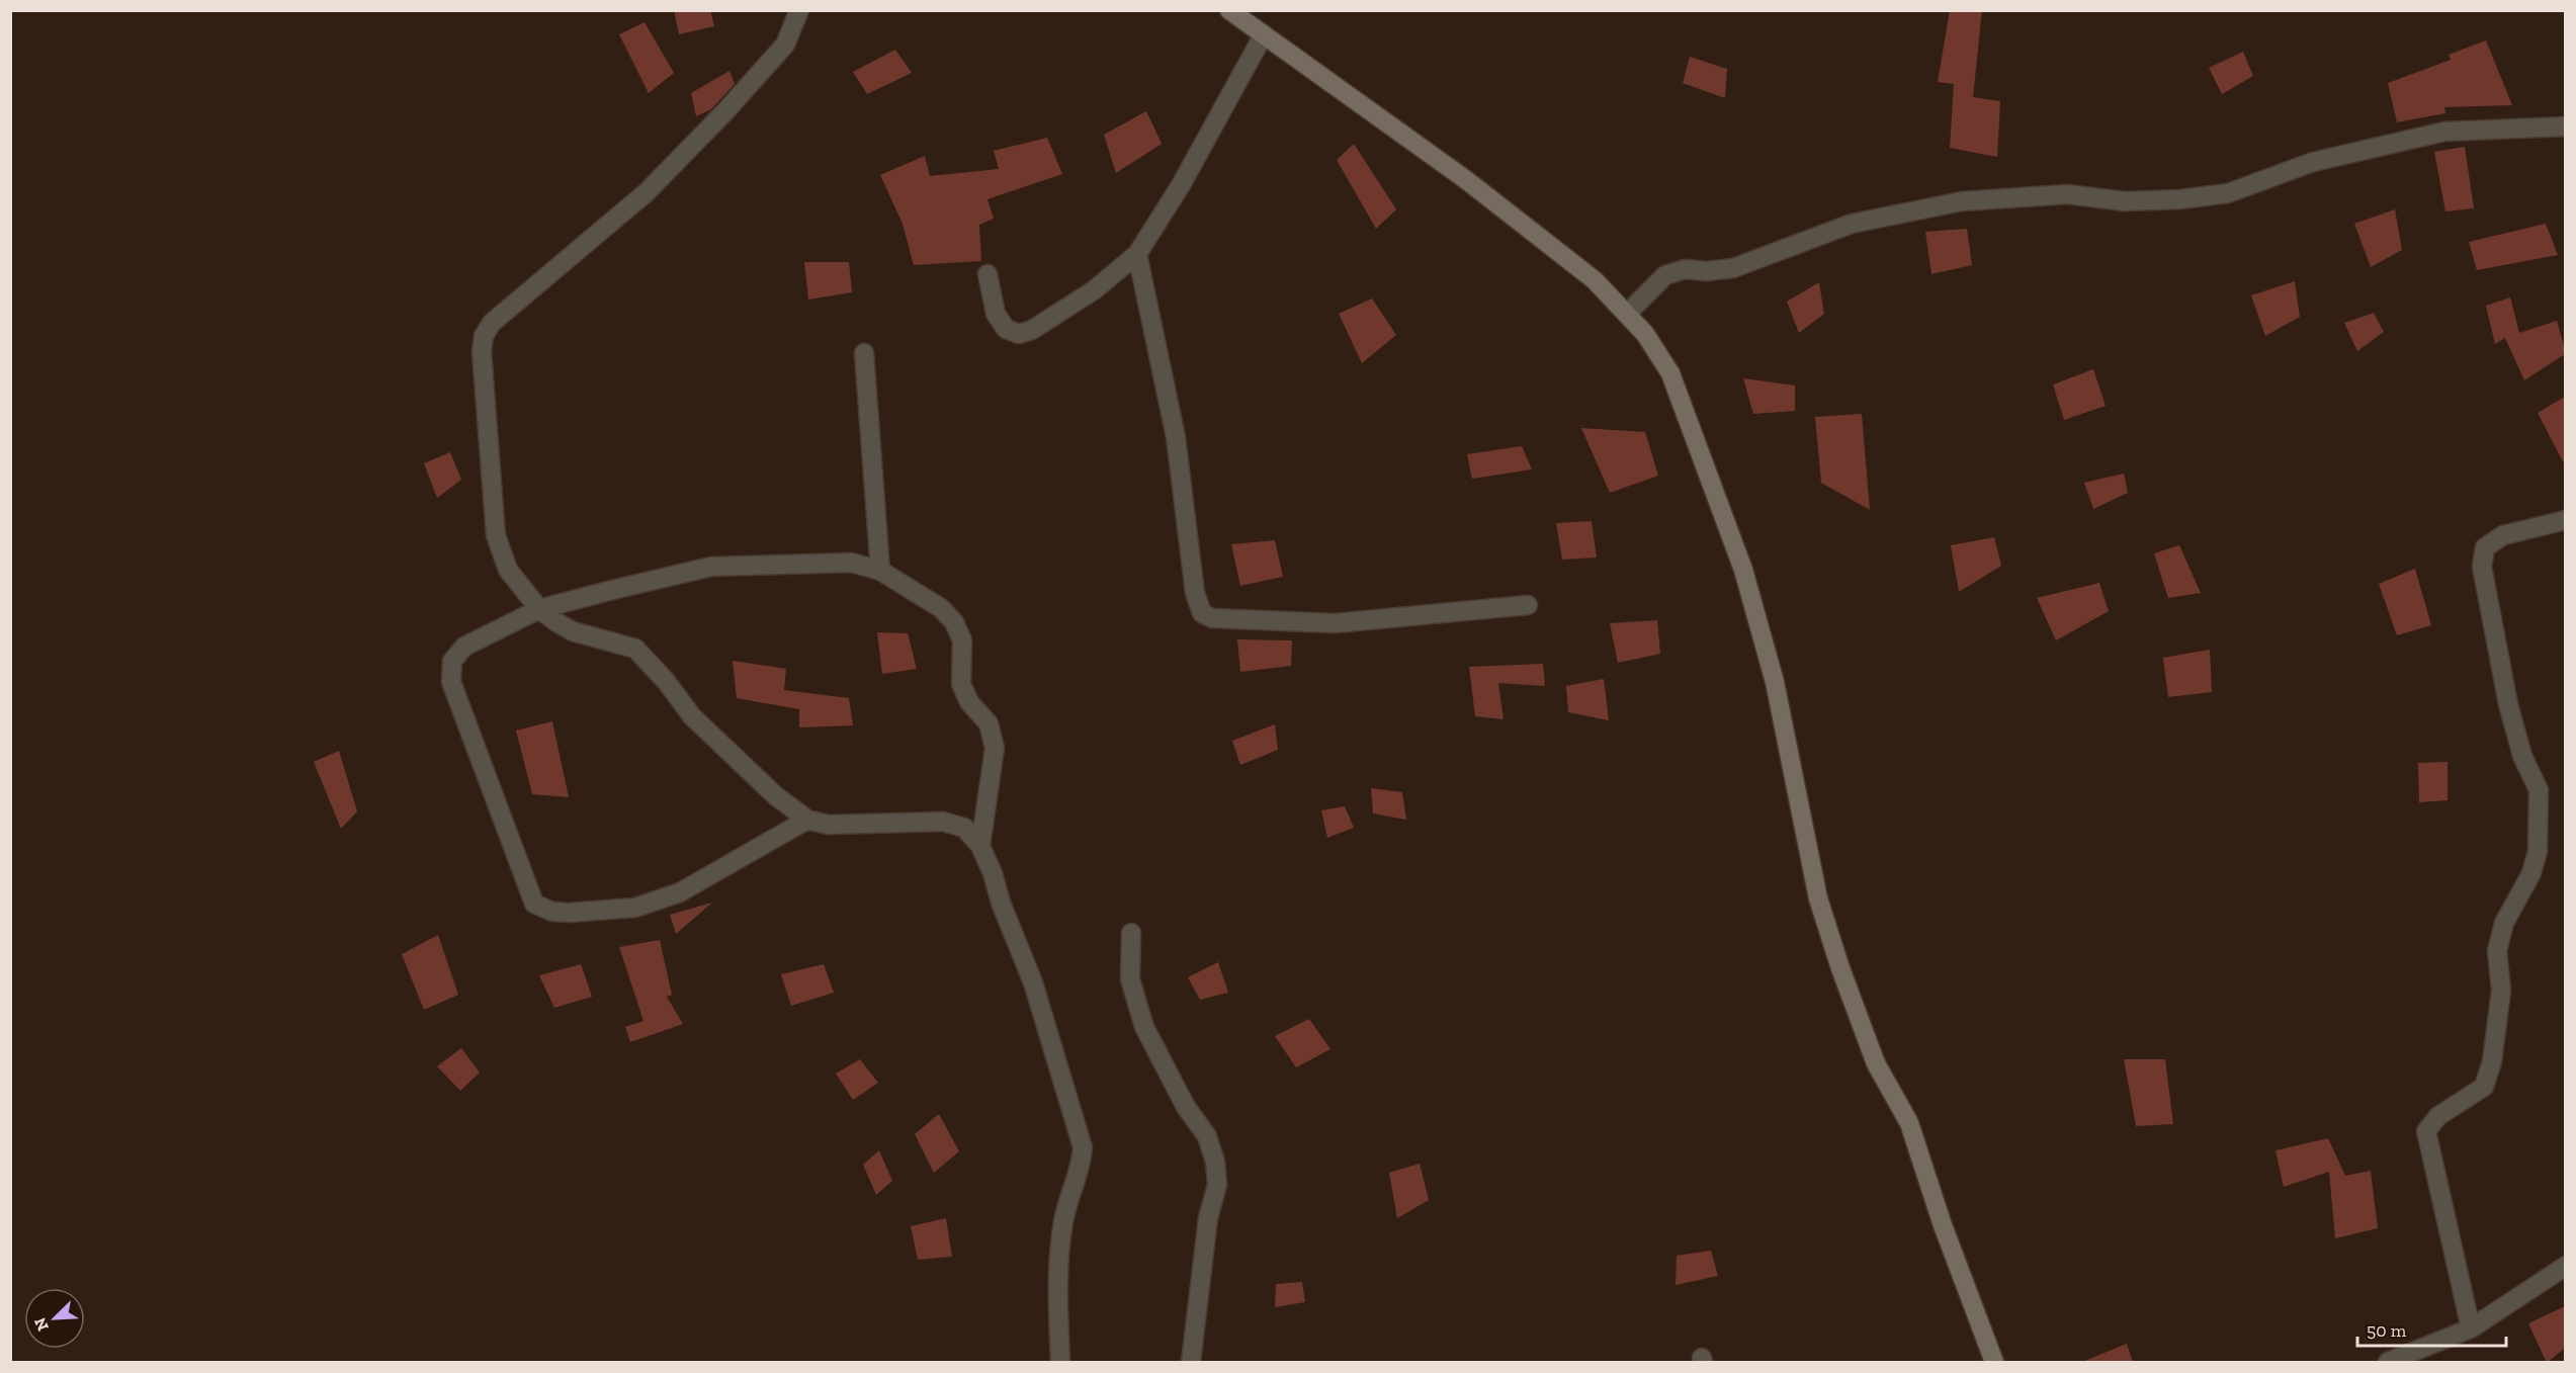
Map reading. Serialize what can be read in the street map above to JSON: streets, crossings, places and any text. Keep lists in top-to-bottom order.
{
  "scale_bar": "50 m",
  "north": "bottom left"
}
